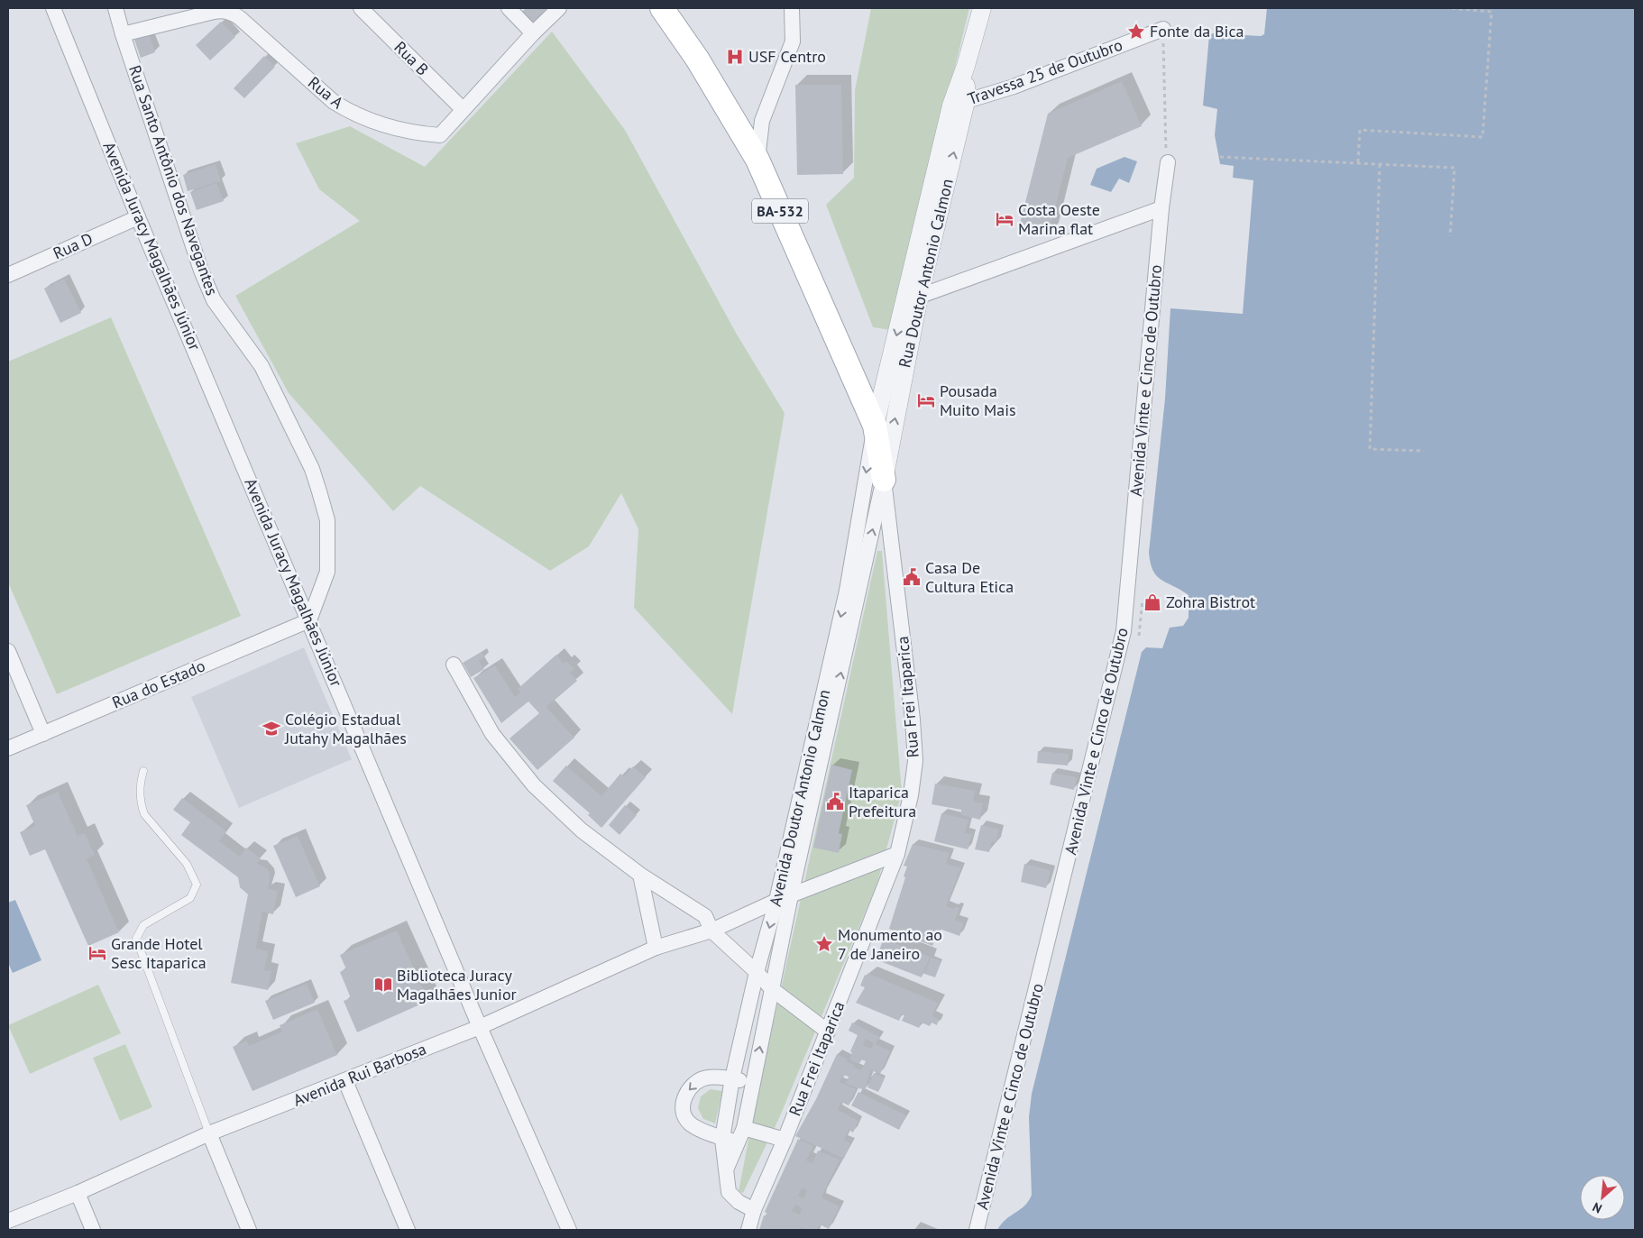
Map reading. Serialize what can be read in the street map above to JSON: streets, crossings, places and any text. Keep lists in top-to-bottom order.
{
  "streets": {
    "main road": ["BA-532"],
    "street": [
      "Rua B",
      "Travessa 25 de Outubro",
      "Rua A",
      "Rua Santo Antônio dos Navegantes",
      "Rua D",
      "Avenida Juracy Magalhães Júnior",
      "Rua Doutor Antonio Calmon",
      "Avenida Vinte e Cinco de Outubro",
      "Rua do Estado",
      "Rua Frei Itaparica",
      "Avenida Doutor Antonio Calmon",
      "Avenida Rui Barbosa"
    ]
  },
  "crossings": [
    ["Rua B", "Rua A"],
    ["Travessa 25 de Outubro", "Rua Doutor Antonio Calmon"],
    ["Rua A", "Rua Santo Antônio dos Navegantes"],
    ["Rua Santo Antônio dos Navegantes", "Avenida Juracy Magalhães Júnior"],
    ["Rua Santo Antônio dos Navegantes", "Rua do Estado"],
    ["BA-532", "Rua Doutor Antonio Calmon"],
    ["BA-532", "Rua Frei Itaparica"],
    ["BA-532", "Avenida Doutor Antonio Calmon"],
    ["Rua D", "Avenida Juracy Magalhães Júnior"],
    ["Avenida Juracy Magalhães Júnior", "Rua do Estado"],
    ["Avenida Juracy Magalhães Júnior", "Avenida Rui Barbosa"],
    ["Rua Doutor Antonio Calmon", "Rua Frei Itaparica"],
    ["Rua Doutor Antonio Calmon", "Avenida Doutor Antonio Calmon"],
    ["Rua Frei Itaparica", "Avenida Doutor Antonio Calmon"],
    ["Rua Frei Itaparica", "Avenida Rui Barbosa"],
    ["Avenida Doutor Antonio Calmon", "Avenida Rui Barbosa"]
  ],
  "places": {
    "place": ["Fonte da Bica", "Monumento ao 7 de Janeiro"],
    "hospital": ["USF Centro"],
    "hotel": ["Costa Oeste Marina flat", "Pousada Muito Mais", "Grande Hotel Sesc Itaparica"],
    "public building": ["Casa De Cultura Etica", "Itaparica Prefeitura"],
    "shop": ["Zohra Bistrot"],
    "school or university": ["Colégio Estadual Jutahy Magalhães"],
    "library": ["Biblioteca Juracy Magalhães Junior"]
  },
  "north": "bottom left"
}
